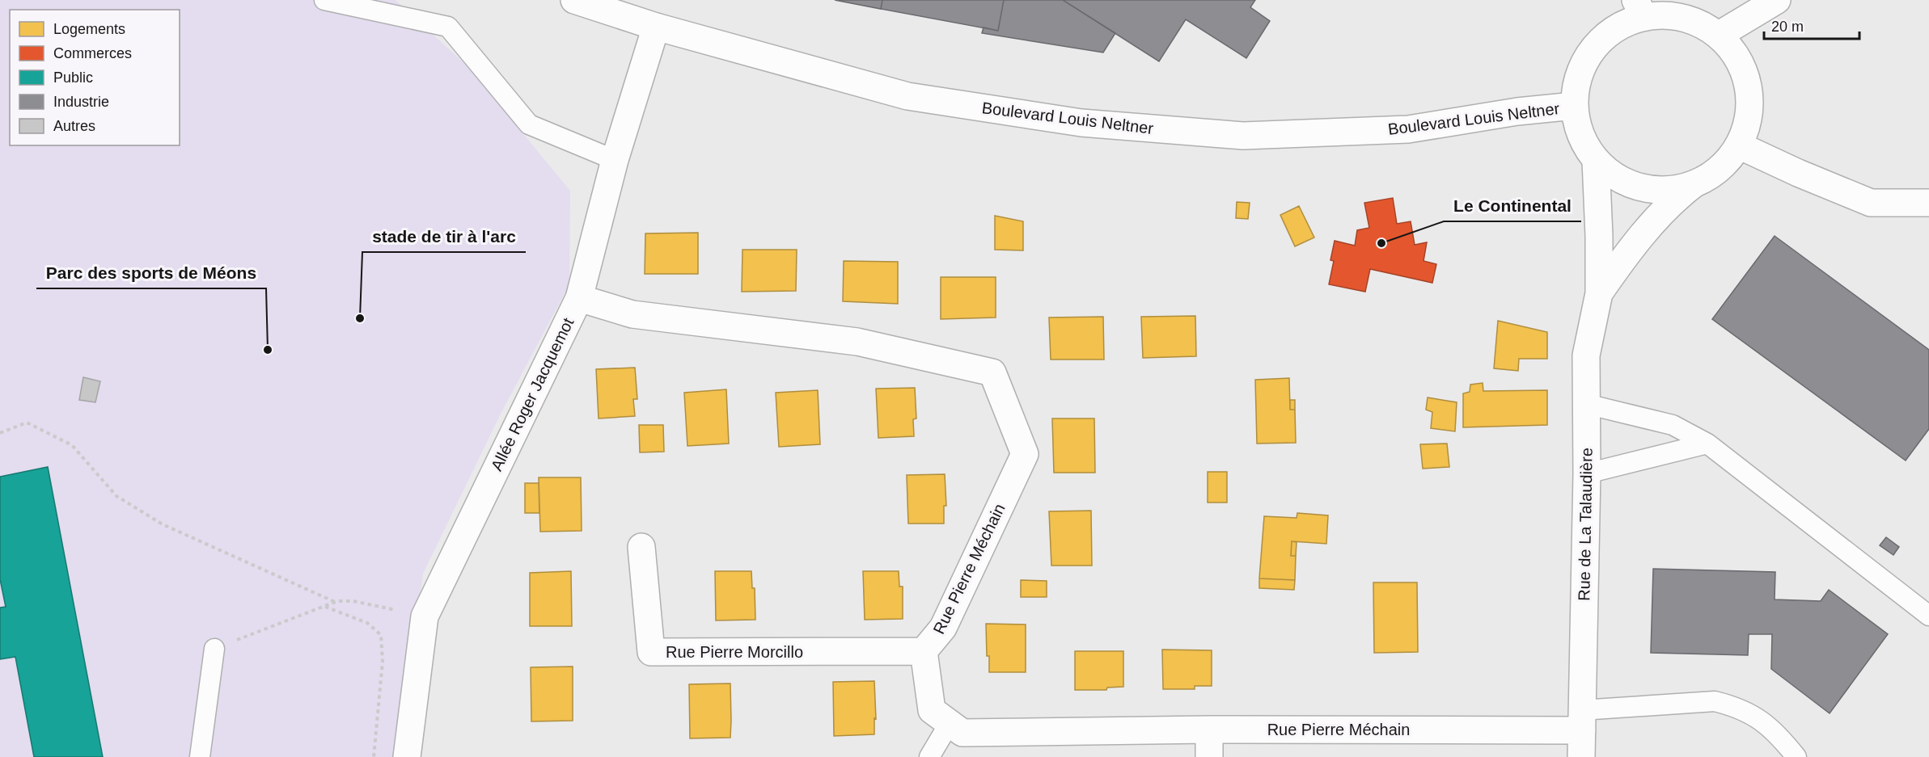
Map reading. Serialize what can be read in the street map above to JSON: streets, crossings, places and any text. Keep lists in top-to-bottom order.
{
  "streets": {
    "street": [
      "Boulevard Louis Neltner",
      "Allée Roger Jacquemot",
      "Rue de La Talaudière",
      "Rue Pierre Méchain",
      "Rue Pierre Morcillo"
    ]
  },
  "crossings": [
    ["Boulevard Louis Neltner", "Allée Roger Jacquemot"],
    ["Allée Roger Jacquemot", "Rue Pierre Méchain"],
    ["Rue de La Talaudière", "Rue Pierre Méchain"],
    ["Rue Pierre Méchain", "Rue Pierre Morcillo"]
  ],
  "places": ["Le Continental", "stade de tir à l'arc", "Parc des sports de Méons"],
  "legend": [
    "Logements",
    "Commerces",
    "Public",
    "Industrie",
    "Autres"
  ],
  "scale_bar": "20 m"
}
